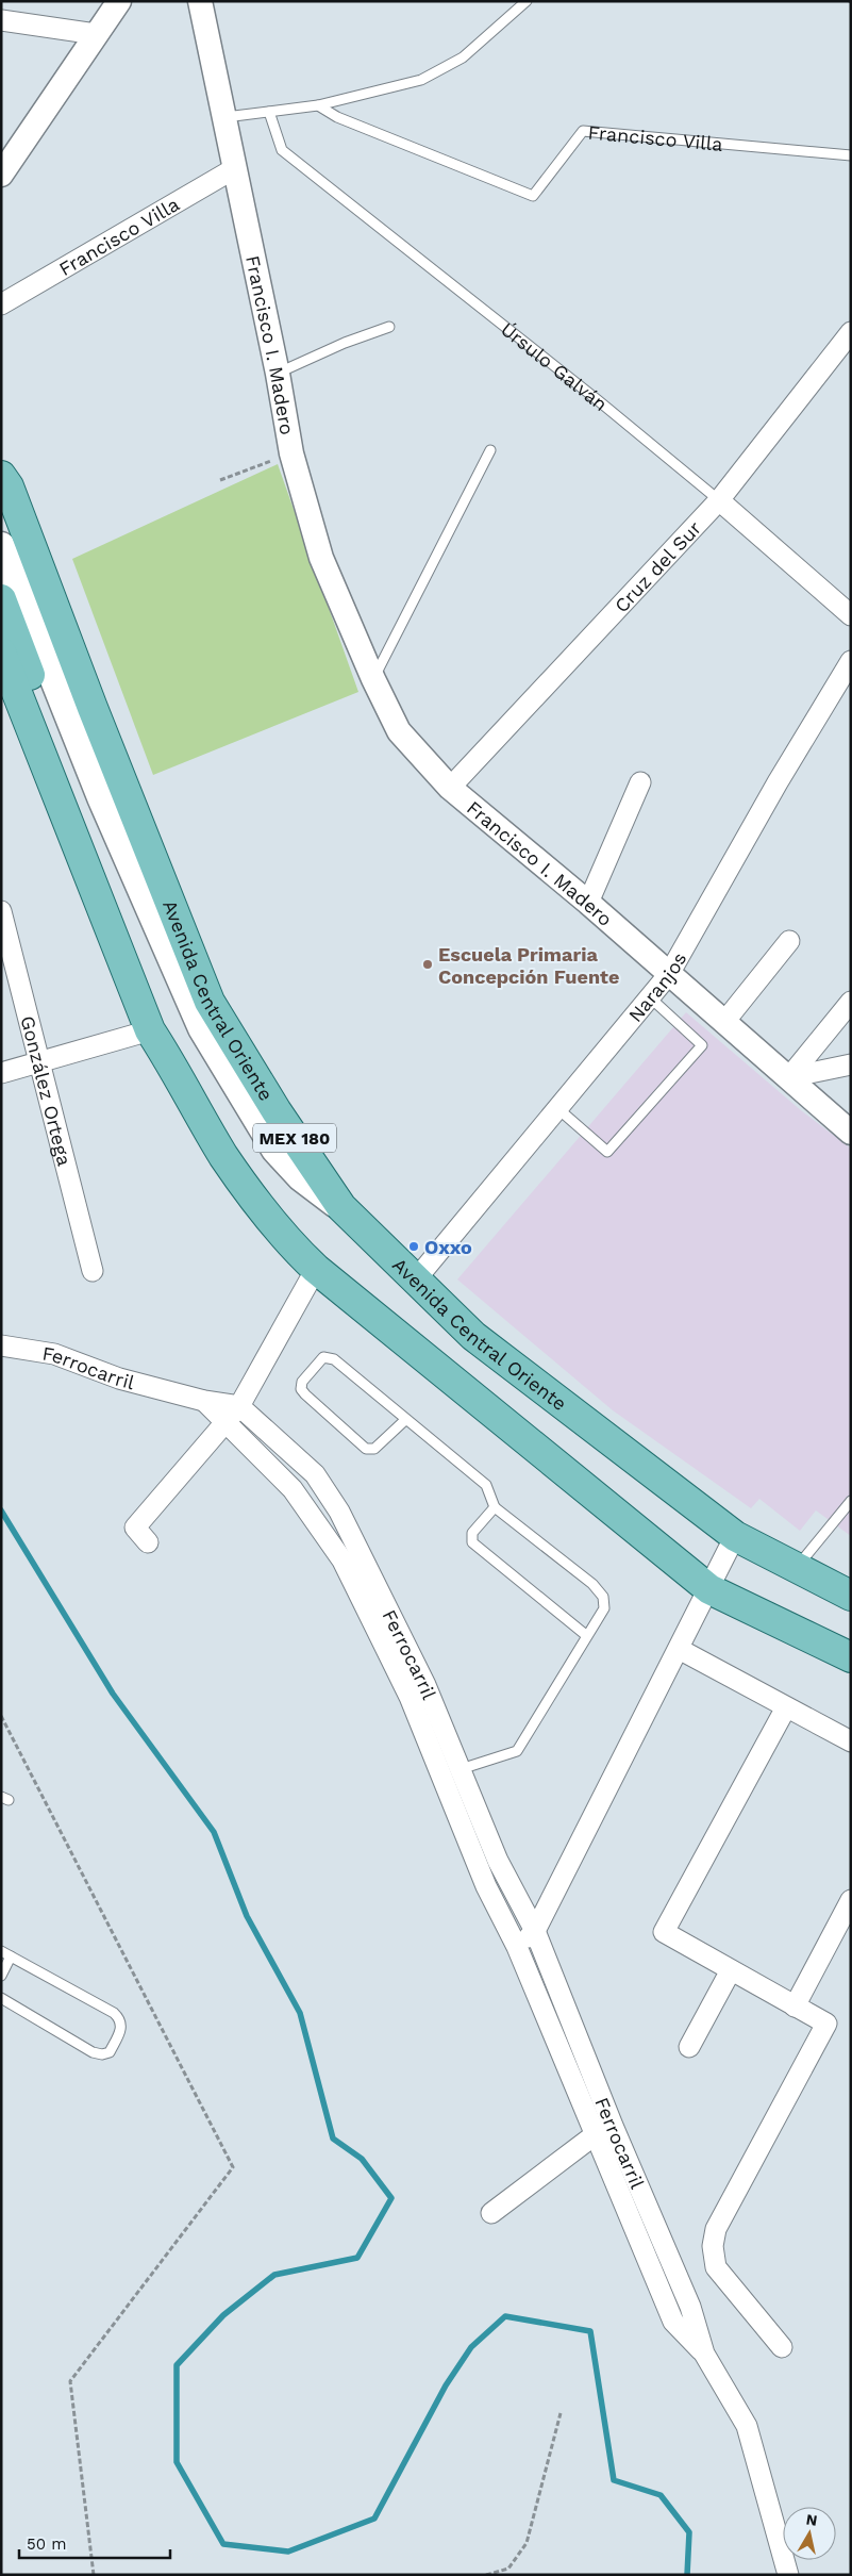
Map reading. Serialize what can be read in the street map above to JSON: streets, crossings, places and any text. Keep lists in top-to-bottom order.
{
  "streets": {
    "main road": ["Avenida Central Oriente", "MEX 180"],
    "street": [
      "Francisco Villa",
      "Francisco I. Madero",
      "Úrsulo Galván",
      "Cruz del Sur",
      "Naranjos",
      "González Ortega",
      "Ferrocarril"
    ]
  },
  "crossings": [
    ["Francisco Villa", "Francisco I. Madero"],
    ["Francisco I. Madero", "Cruz del Sur"],
    ["Francisco I. Madero", "Naranjos"],
    ["Úrsulo Galván", "Cruz del Sur"],
    ["Naranjos", "Avenida Central Oriente"]
  ],
  "places": ["Escuela Primaria Concepción Fuente", "Oxxo"],
  "scale_bar": "50 m",
  "north": "top"
}
